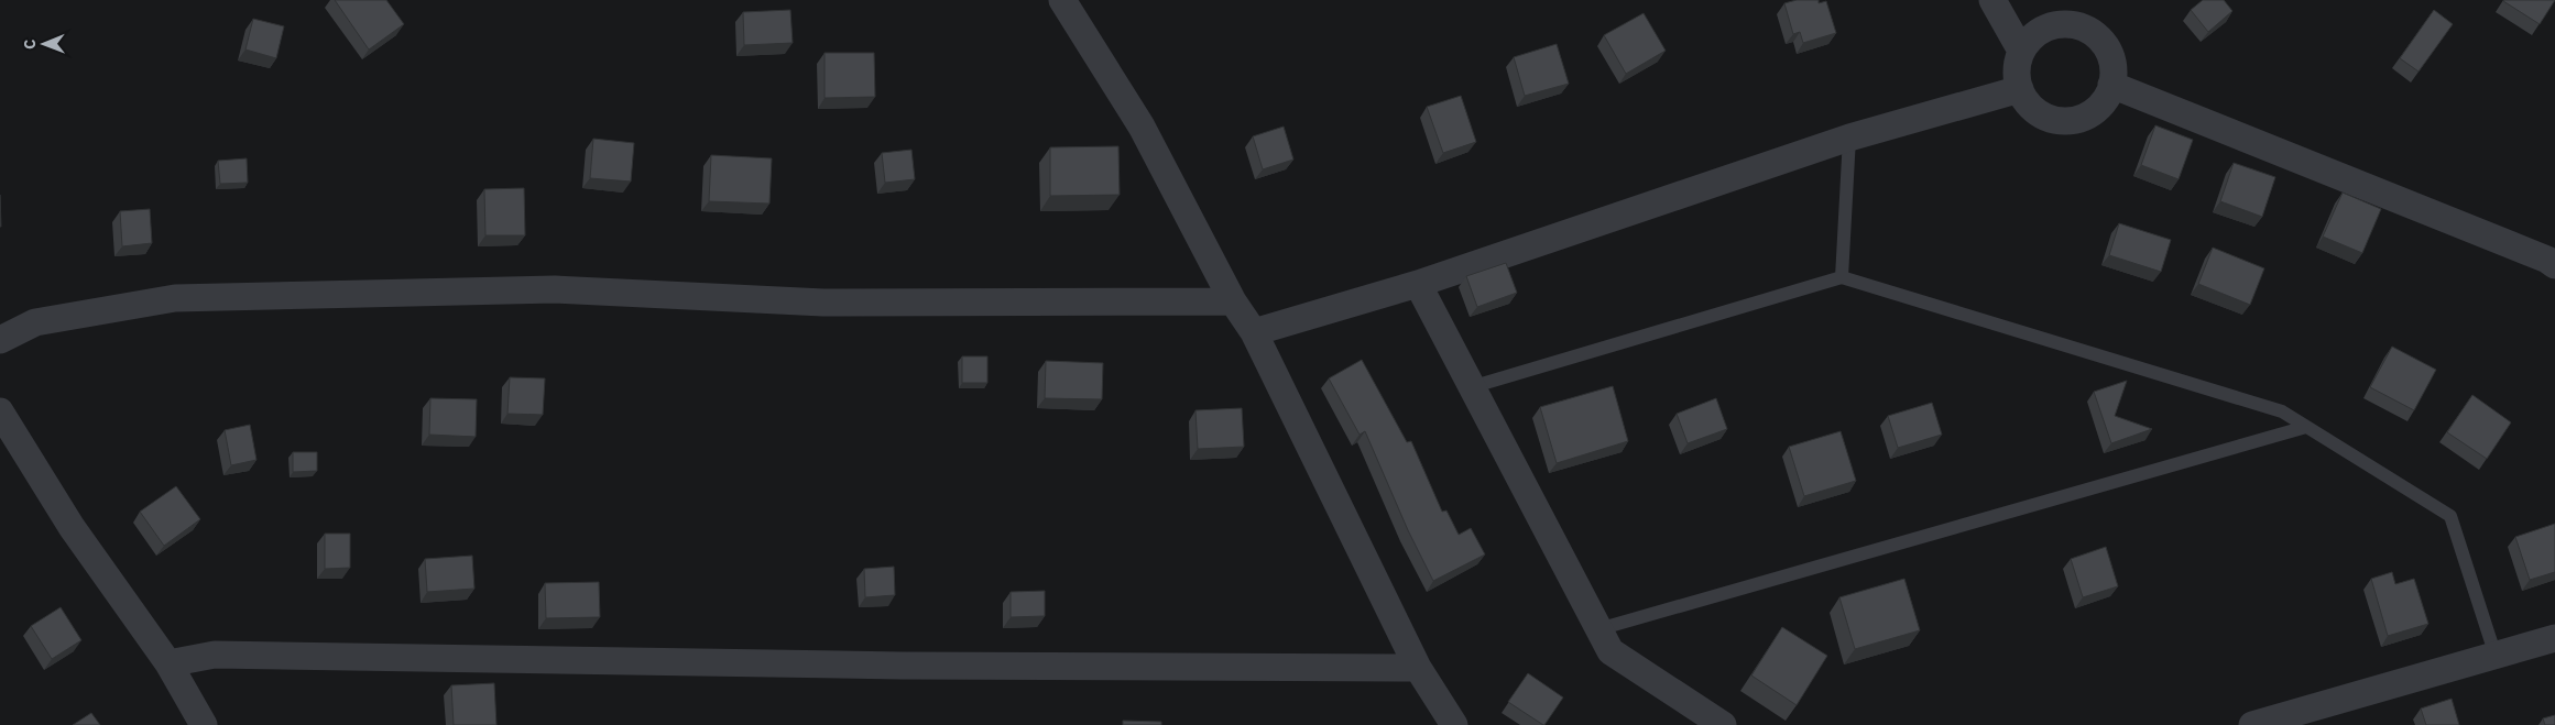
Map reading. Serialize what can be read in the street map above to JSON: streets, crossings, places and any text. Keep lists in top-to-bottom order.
{
  "north": "left"
}
